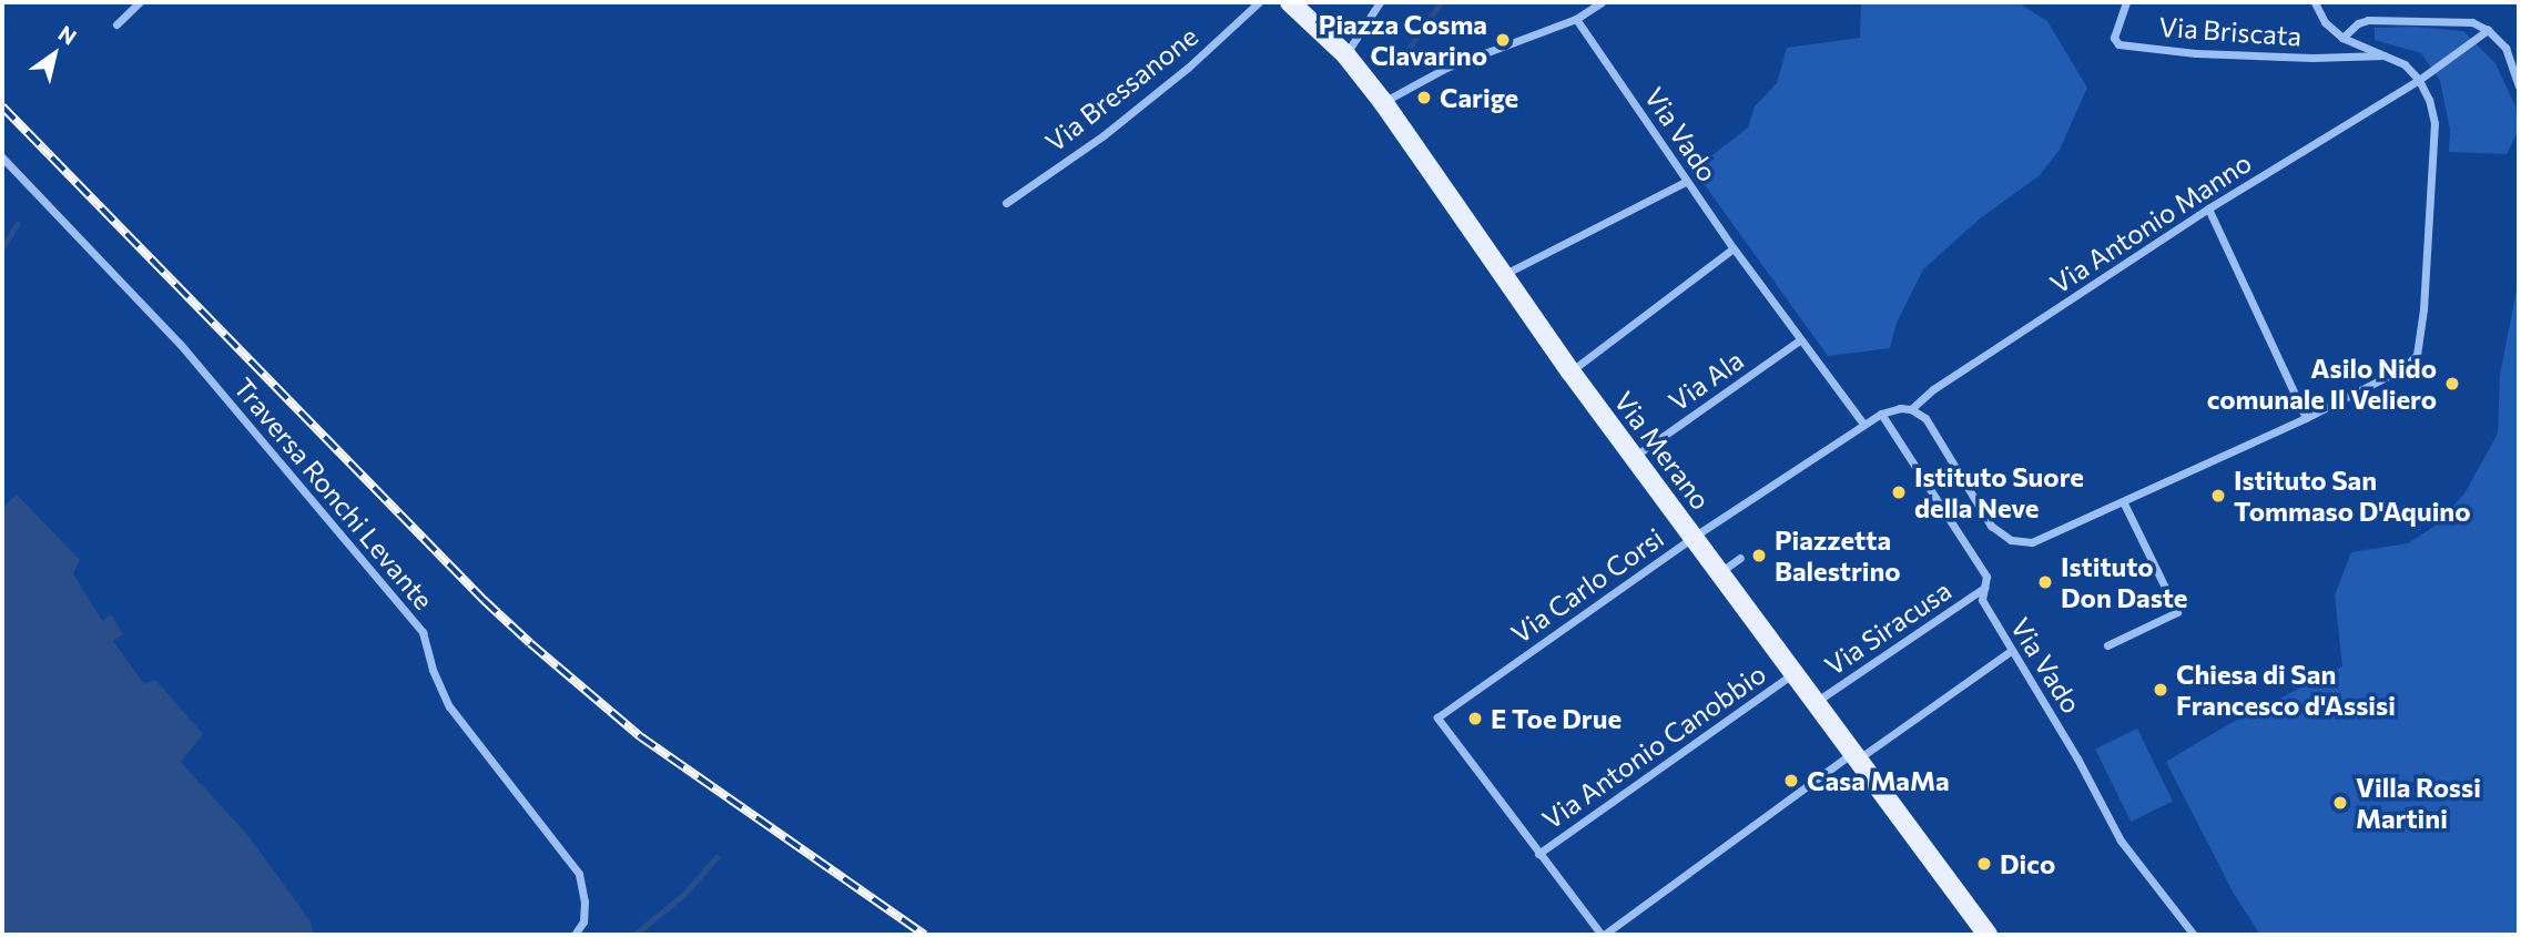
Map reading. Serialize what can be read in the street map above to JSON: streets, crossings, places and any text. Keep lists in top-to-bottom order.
{
  "streets": {
    "main road": ["Via Merano"],
    "street": [
      "Via Briscata",
      "Via Bressanone",
      "Via Vado",
      "Via Antonio Manno",
      "Via Ala",
      "Traversa Ronchi Levante",
      "Via Carlo Corsi",
      "Via Siracusa",
      "Via Antonio Canobbio"
    ]
  },
  "crossings": [
    ["Via Vado", "Via Ala"],
    ["Via Vado", "Via Carlo Corsi"],
    ["Via Vado", "Via Siracusa"],
    ["Via Ala", "Via Merano"],
    ["Via Merano", "Via Carlo Corsi"],
    ["Via Merano", "Via Siracusa"],
    ["Via Merano", "Via Antonio Canobbio"],
    ["Via Carlo Corsi", "Via Antonio Canobbio"]
  ],
  "places": [
    "Piazza Cosma Clavarino",
    "Carige",
    "Asilo Nido comunale Il Veliero",
    "Istituto Suore della Neve",
    "Istituto San Tommaso D'Aquino",
    "Piazzetta Balestrino",
    "Istituto Don Daste",
    "Chiesa di San Francesco d'Assisi",
    "E Toe Drue",
    "Casa MaMa",
    "Villa Rossi Martini",
    "Dico"
  ],
  "north": "top right"
}
